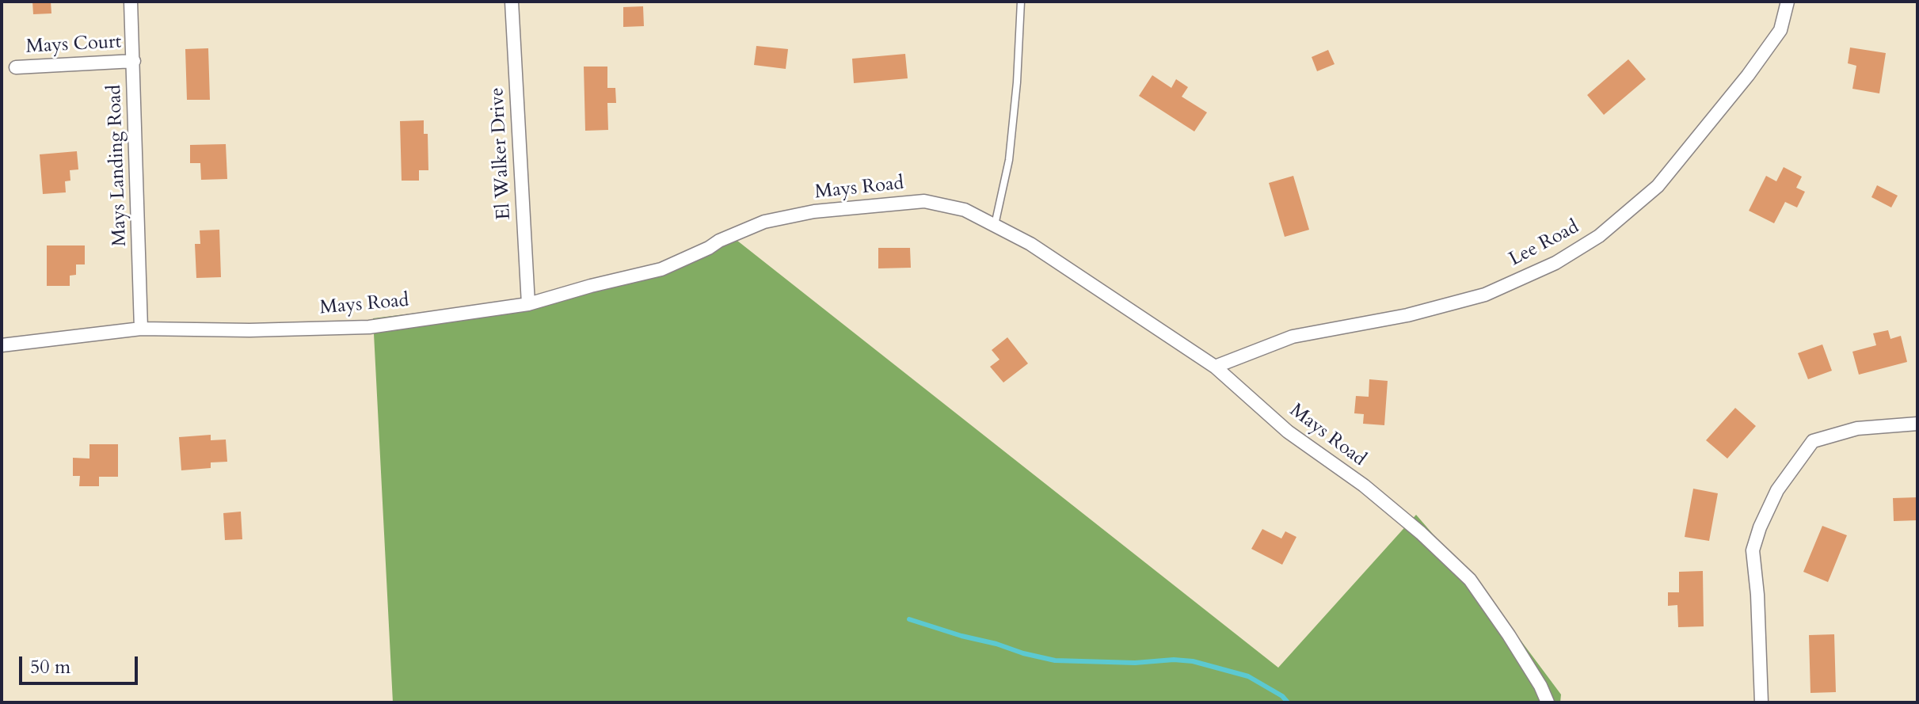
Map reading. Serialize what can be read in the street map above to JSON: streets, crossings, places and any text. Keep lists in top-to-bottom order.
{
  "streets": {
    "street": [
      "Mays Court",
      "El Walker Drive",
      "Mays Landing Road",
      "Mays Road",
      "Lee Road"
    ]
  },
  "crossings": [
    ["Mays Court", "Mays Landing Road"],
    ["El Walker Drive", "Mays Road"],
    ["Mays Landing Road", "Mays Road"],
    ["Mays Road", "Lee Road"]
  ],
  "scale_bar": "50 m"
}
